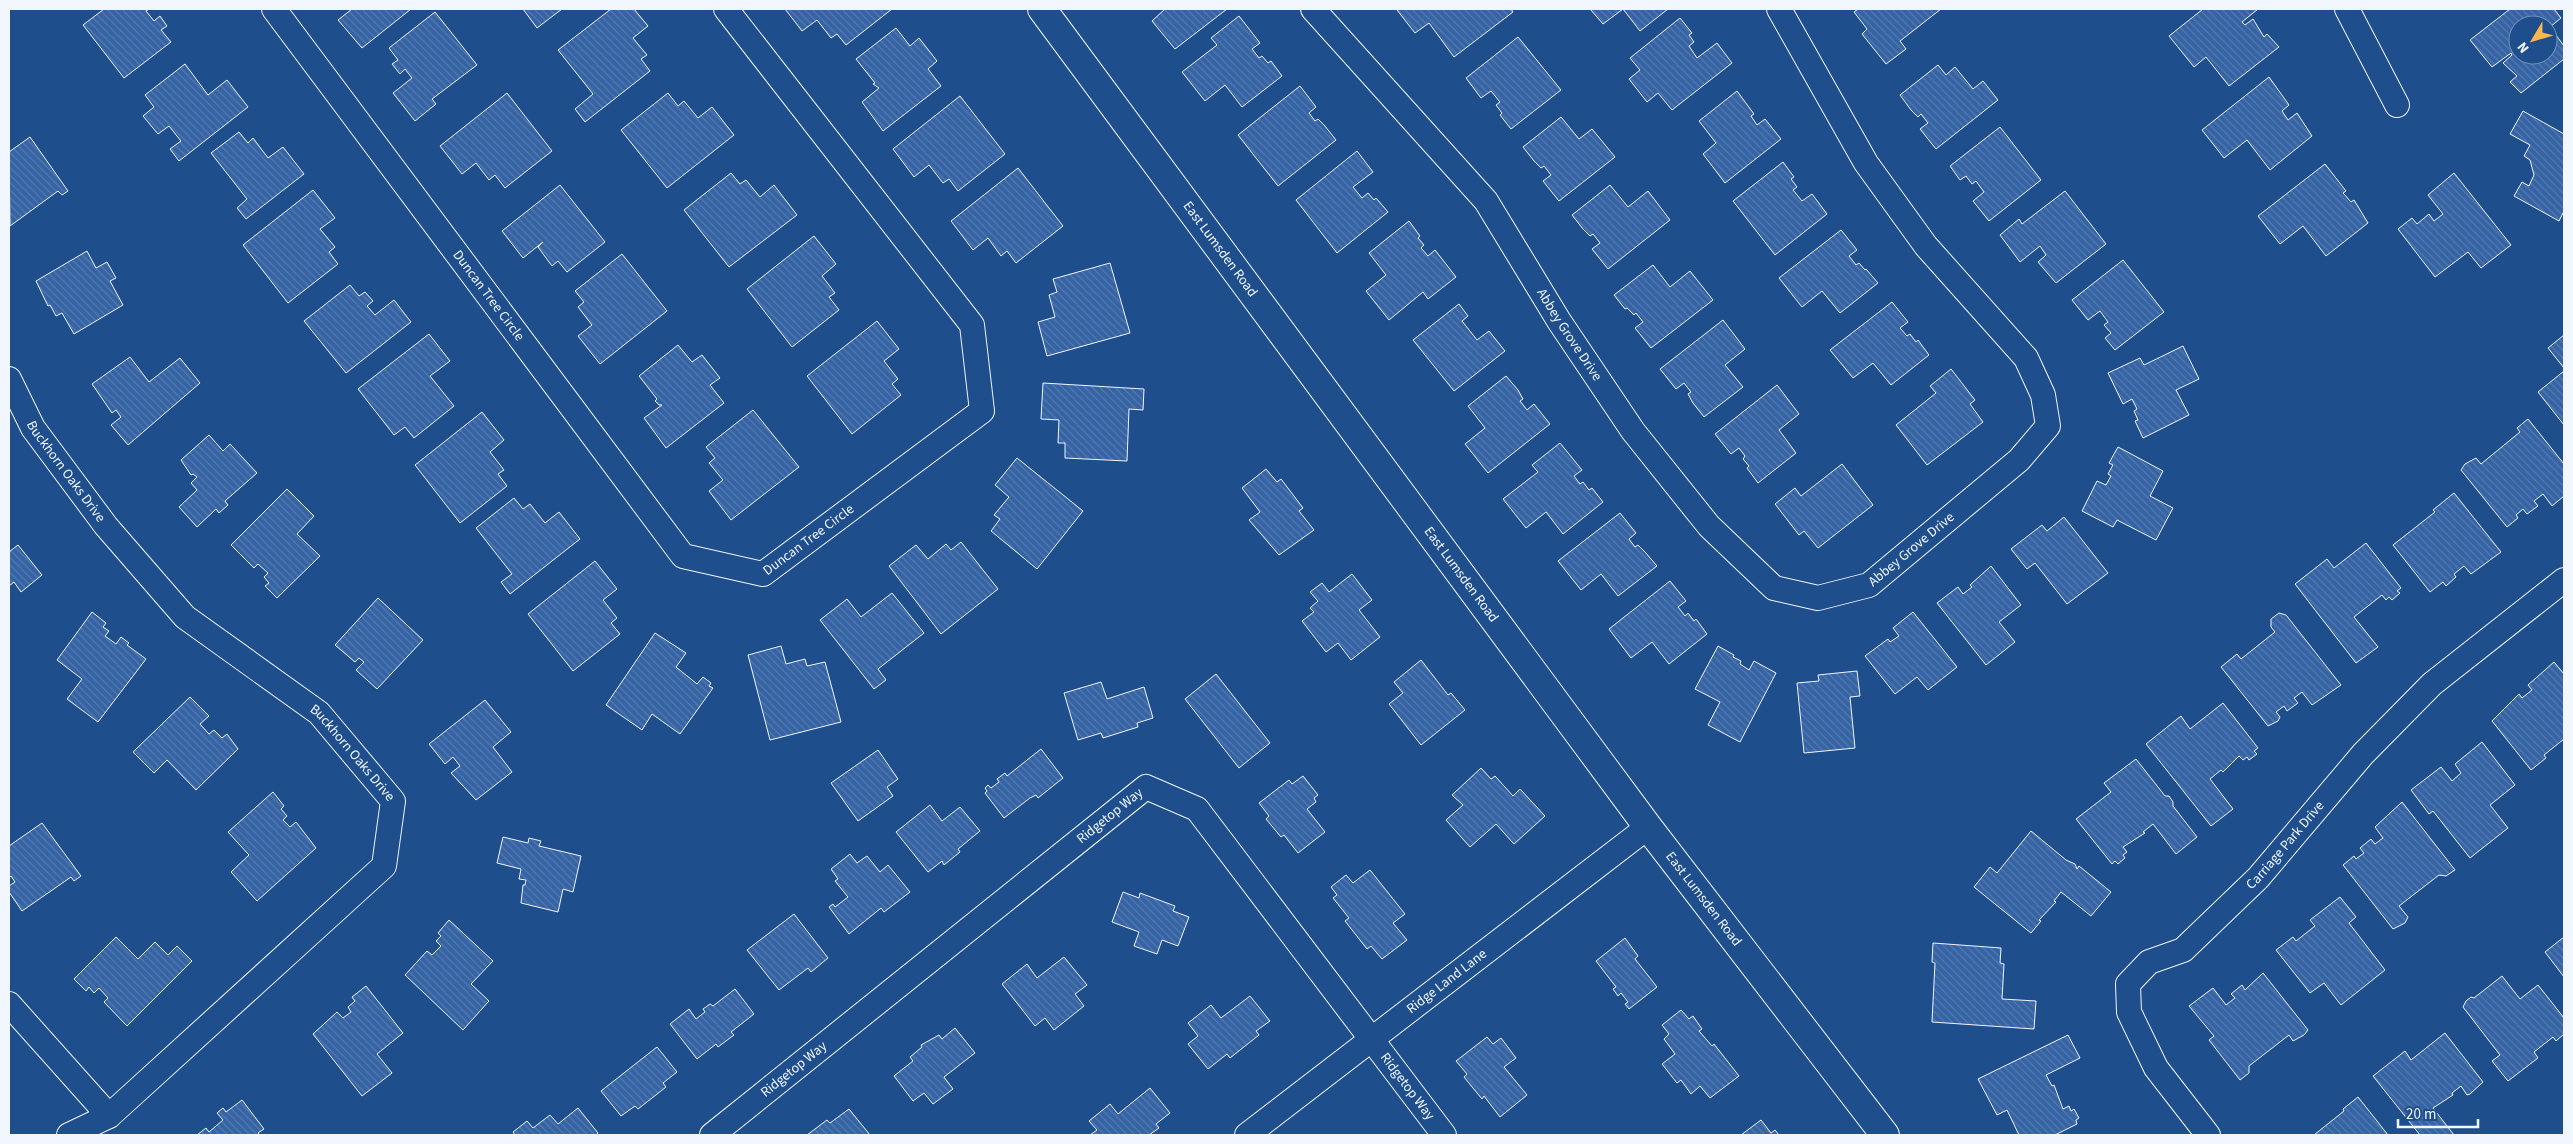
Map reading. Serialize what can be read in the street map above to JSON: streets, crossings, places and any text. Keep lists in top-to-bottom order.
{
  "streets": {
    "street": [
      "East Lumsden Road",
      "Duncan Tree Circle",
      "Abbey Grove Drive",
      "Buckhorn Oaks Drive",
      "Ridgetop Way",
      "Carriage Park Drive",
      "Ridge Land Lane"
    ]
  },
  "crossings": [
    ["East Lumsden Road", "Ridge Land Lane"],
    ["Ridgetop Way", "Ridge Land Lane"]
  ],
  "scale_bar": "20 m",
  "north": "bottom left"
}
